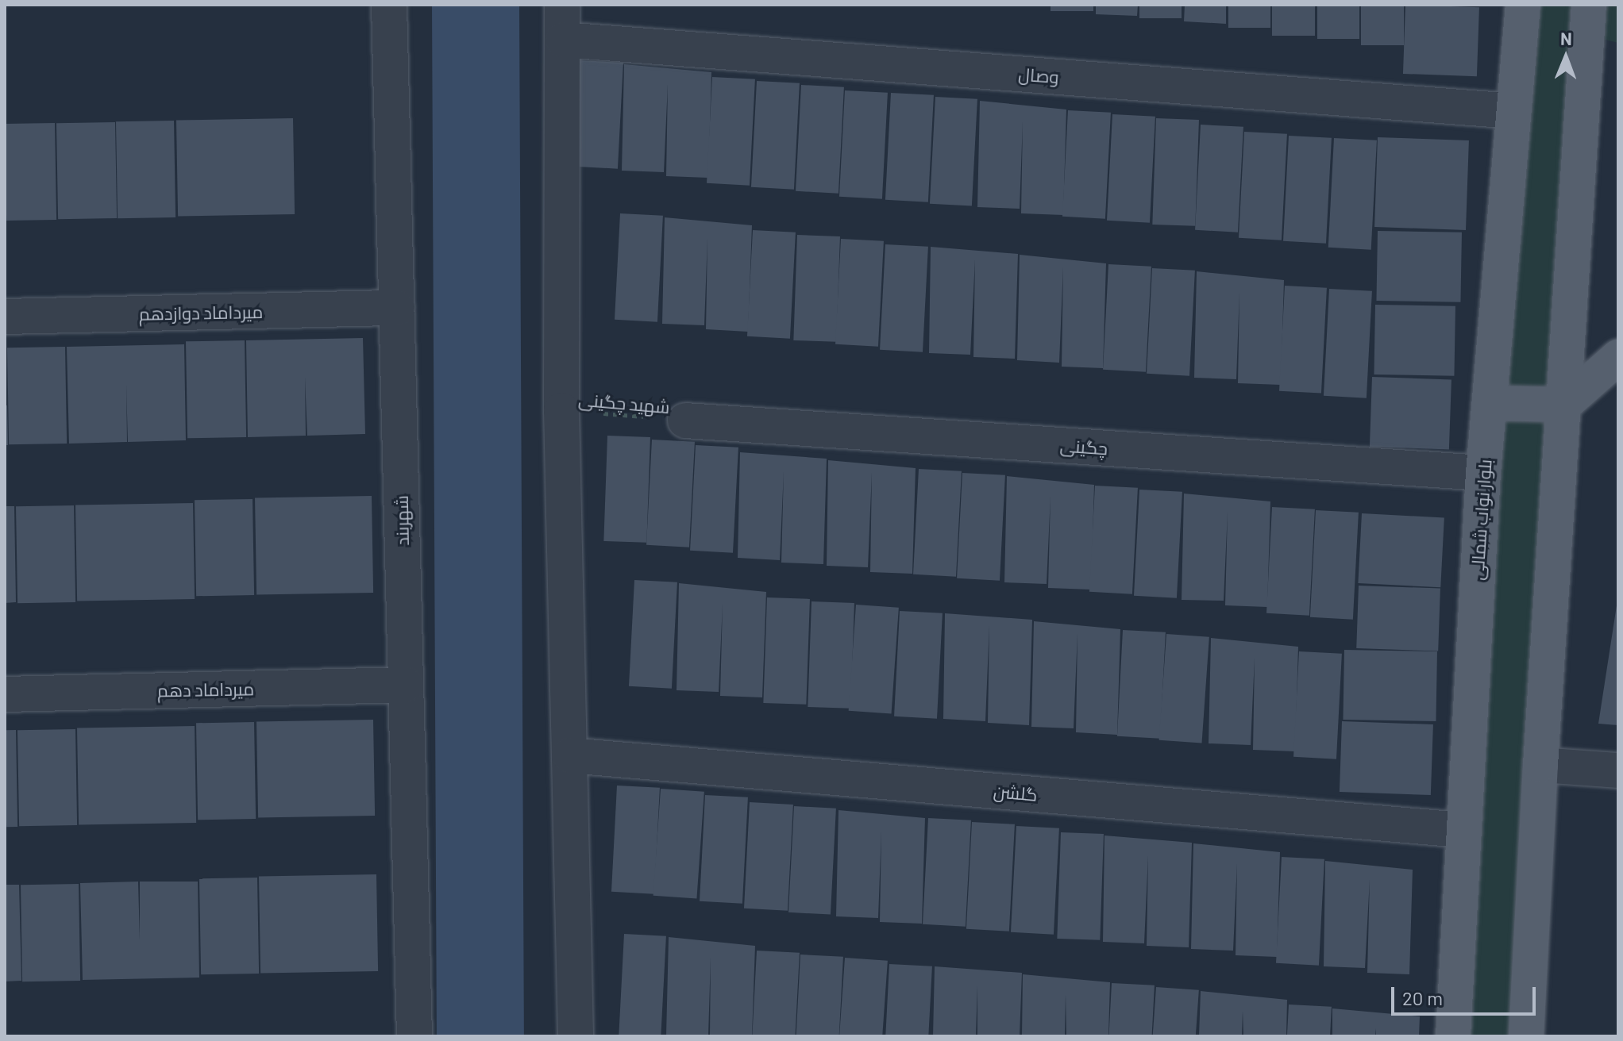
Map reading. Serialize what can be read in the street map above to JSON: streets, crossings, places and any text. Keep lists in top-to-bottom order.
{
  "streets": {
    "main road": ["بلوار نواب شمالی"],
    "street": [
      "وصال",
      "میرداماد دوازدهم",
      "چگینی",
      "شهربند",
      "میرداماد دهم",
      "گلشن"
    ],
    "path": ["شهید چگینی"]
  },
  "crossings": [
    ["وصال", "بلوار نواب شمالی"],
    ["میرداماد دوازدهم", "شهربند"],
    ["شهید چگینی", "چگینی"],
    ["چگینی", "بلوار نواب شمالی"],
    ["بلوار نواب شمالی", "گلشن"],
    ["شهربند", "میرداماد دهم"]
  ],
  "scale_bar": "20 m",
  "north": "top"
}
